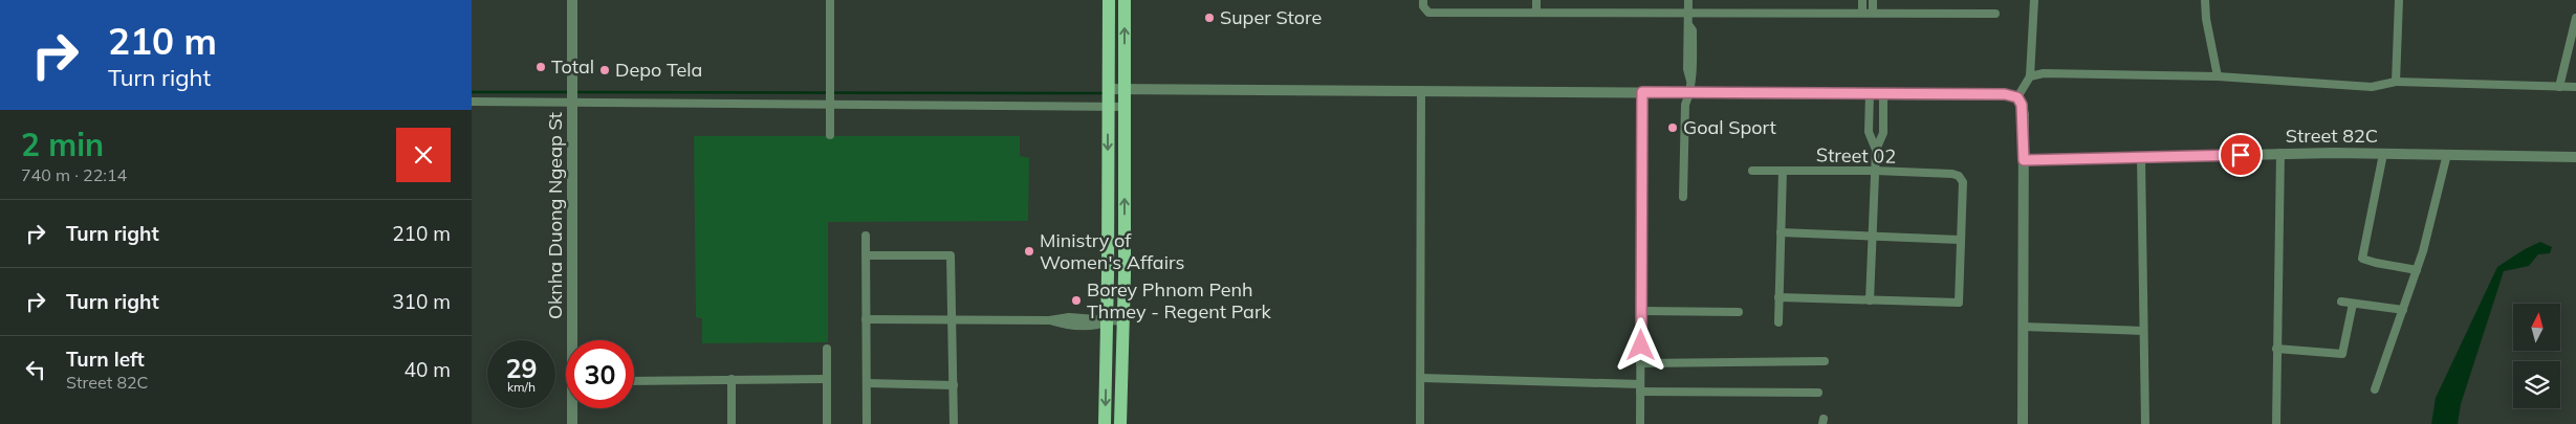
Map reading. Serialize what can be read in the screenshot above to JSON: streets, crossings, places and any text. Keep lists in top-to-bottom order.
{
  "streets": {
    "street": ["Street 82C", "Street 02", "Oknha Duong Ngeap St"]
  },
  "places": [
    "Super Store",
    "Total",
    "Depo Tela",
    "Goal Sport",
    "Ministry of Women's Affairs",
    "Borey Phnom Penh Thmey - Regent Park"
  ],
  "north": "top",
  "page": {
    "turn": ["210 m", "Turn right"],
    "heading": ["2 min", "740 m · 22:14"],
    "list": [
      {
        "name": "Turn right",
        "value": "210 m"
      },
      {
        "name": "Turn right",
        "value": "310 m"
      },
      {
        "name": "Turn left",
        "note": "Street 82C",
        "value": "40 m"
      }
    ],
    "speed": "29 km/h",
    "limit": "30"
  }
}
